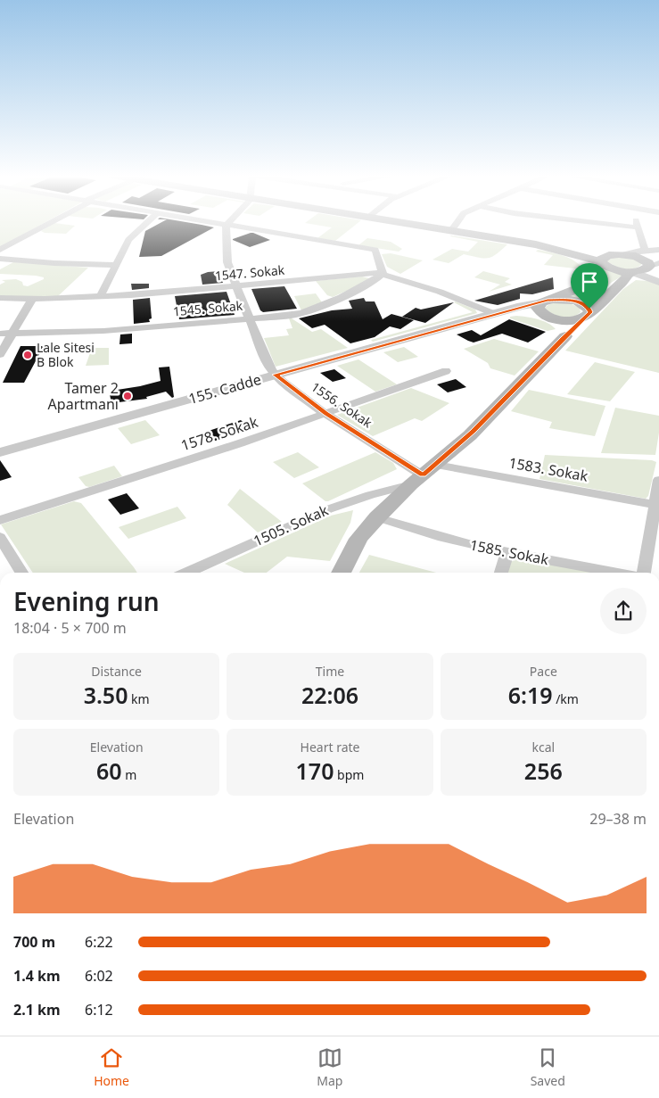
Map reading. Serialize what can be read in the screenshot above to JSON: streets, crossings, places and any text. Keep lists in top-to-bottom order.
{
  "streets": {
    "street": [
      "1547. Sokak",
      "1545. Sokak",
      "155. Cadde",
      "1556. Sokak",
      "1578. Sokak",
      "1583. Sokak",
      "1505. Sokak",
      "1585. Sokak"
    ]
  },
  "crossings": [
    ["1547. Sokak", "1545. Sokak"],
    ["1547. Sokak", "155. Cadde"],
    ["1547. Sokak", "1556. Sokak"],
    ["1545. Sokak", "1556. Sokak"],
    ["155. Cadde", "1556. Sokak"],
    ["1556. Sokak", "1578. Sokak"],
    ["1556. Sokak", "1583. Sokak"],
    ["1556. Sokak", "1505. Sokak"],
    ["1583. Sokak", "1505. Sokak"]
  ],
  "places": ["Lale Sitesi B Blok", "Tamer 2 Apartmanı"],
  "page": {
    "heading": ["Evening run", "18:04 · 5 × 700 m"],
    "stats": [
      ["Distance", "3.50 km"],
      ["Time", "22:06"],
      ["Pace", "6:19 /km"],
      ["Elevation", "60 m"],
      ["Heart rate", "170 bpm"],
      ["kcal", "256"]
    ],
    "chart": ["Elevation", "29–38 m"],
    "list": [
      {
        "name": "700 m",
        "note": "6:22"
      },
      {
        "name": "1.4 km",
        "note": "6:02"
      },
      {
        "name": "2.1 km",
        "note": "6:12"
      }
    ],
    "tabs": ["Home", "Map", "Saved"]
  }
}
